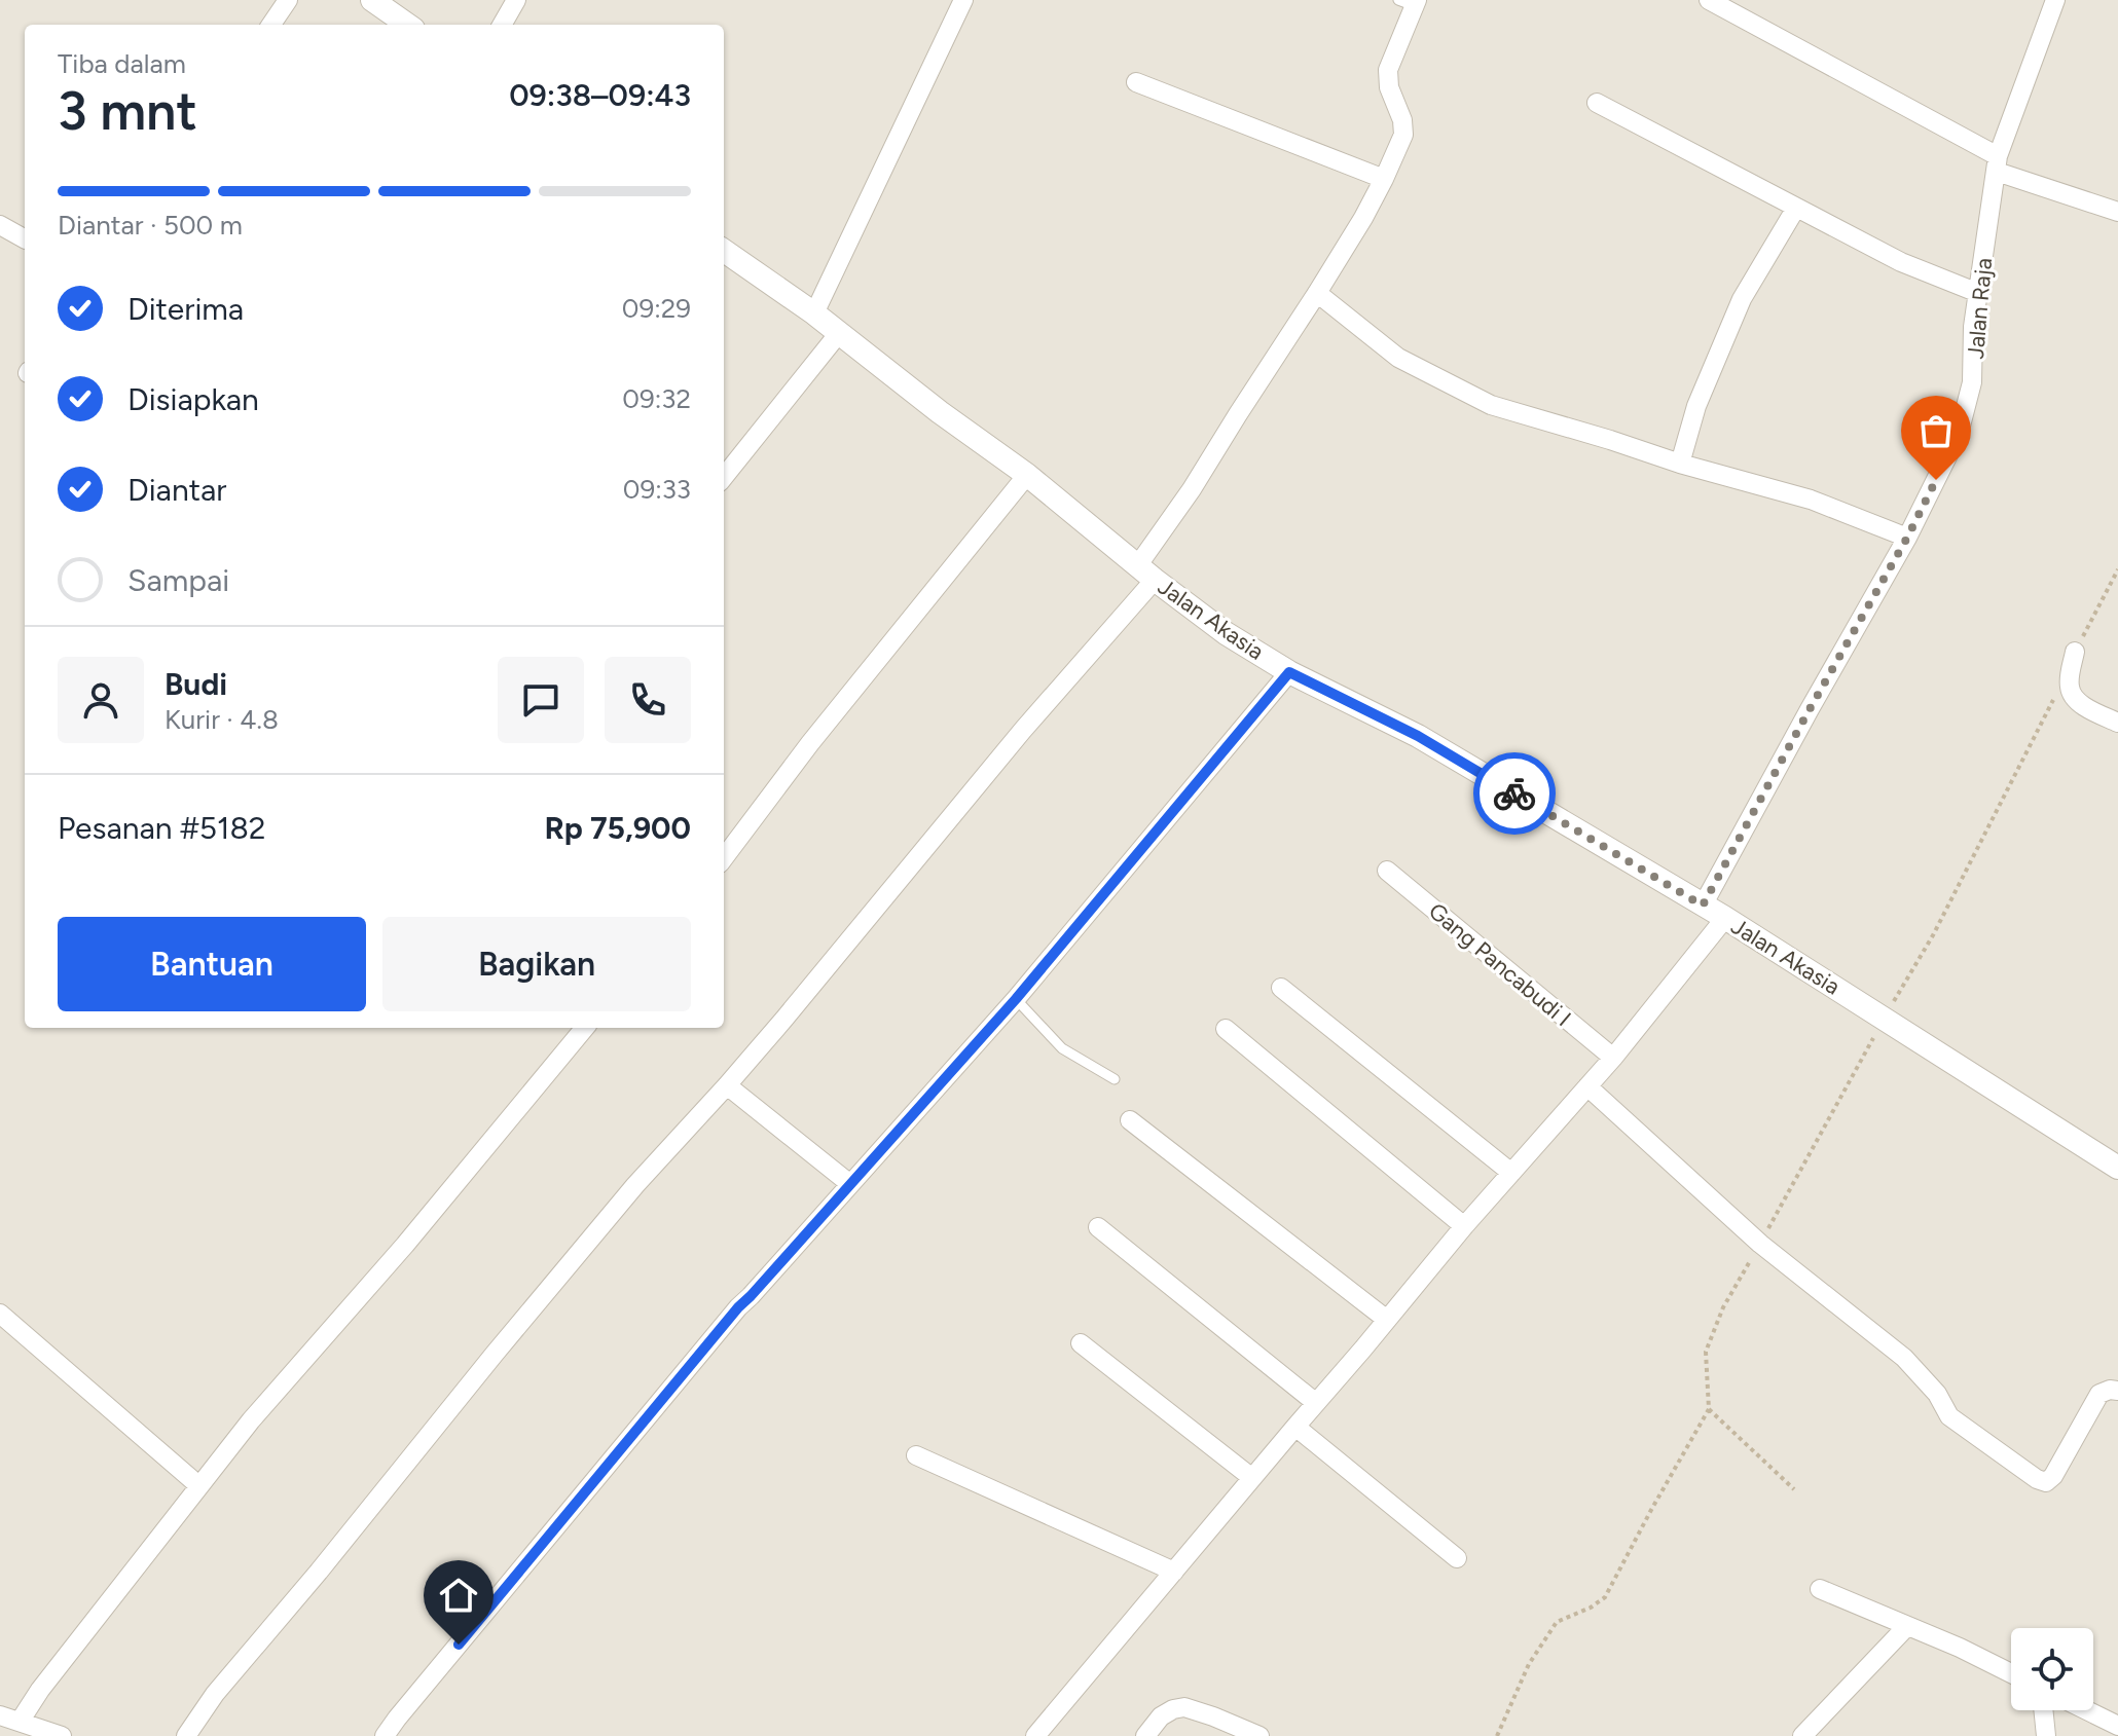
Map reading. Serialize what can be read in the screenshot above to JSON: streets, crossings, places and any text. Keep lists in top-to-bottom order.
{
  "streets": {
    "street": ["Jalan Raja", "Jalan Akasia", "Gang Pancabudi I"]
  },
  "crossings": [
    ["Jalan Raja", "Jalan Akasia"]
  ],
  "page": {
    "heading": ["3 mnt", "Tiba dalam", "09:38–09:43"],
    "panel": [
      "Budi",
      "Kurir · 4.8",
      "Pesanan #5182",
      "Rp 75,900"
    ],
    "bar": "Diantar · 500 m",
    "list": [
      ["Diterima", "09:29"],
      ["Disiapkan", "09:32"],
      ["Diantar", "09:33"],
      "Sampai"
    ],
    "buttons": ["Bantuan", "Bagikan"]
  }
}
